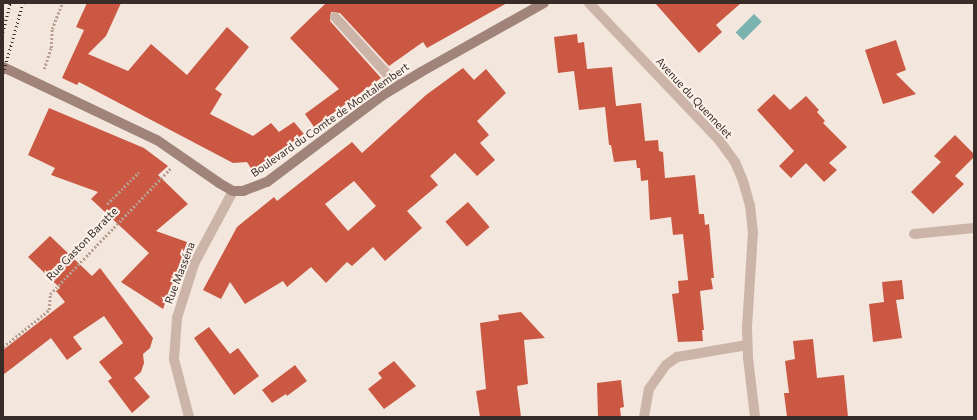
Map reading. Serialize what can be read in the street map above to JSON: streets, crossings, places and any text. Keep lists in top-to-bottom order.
{
  "streets": {
    "street": ["Avenue du Quennelet", "Boulevard du Comte de Montalembert", "Rue Masséna"],
    "path": ["Rue Gaston Baratte"]
  },
  "crossings": [
    ["Boulevard du Comte de Montalembert", "Rue Masséna"]
  ]
}
